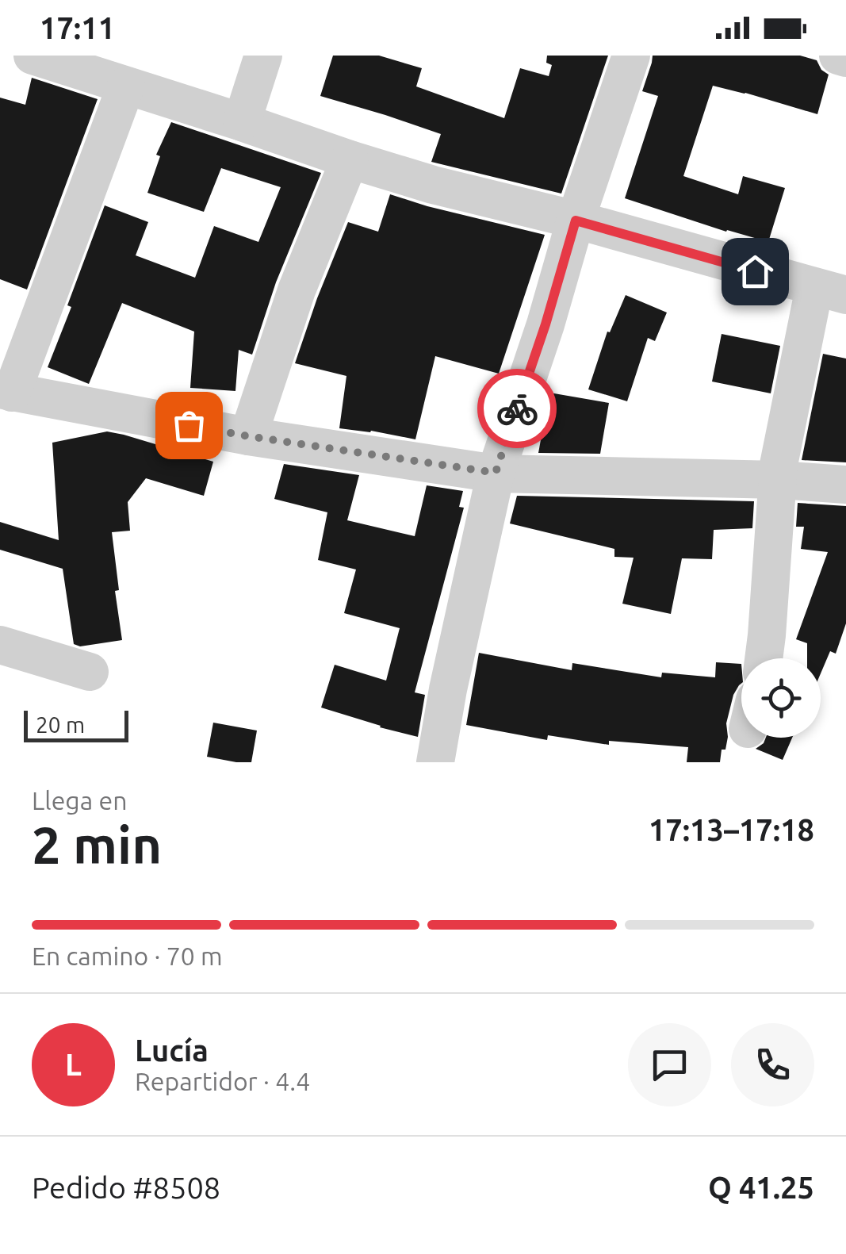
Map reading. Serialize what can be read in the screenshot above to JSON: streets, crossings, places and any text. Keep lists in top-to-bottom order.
{
  "scale_bar": "20 m",
  "page": {
    "status": "17:11",
    "scale": "20 m",
    "heading": ["2 min", "Llega en", "17:13–17:18"],
    "panel": [
      "Lucía",
      "Repartidor · 4.4",
      "Pedido #8508",
      "Q 41.25"
    ],
    "bar": "En camino · 70 m",
    "round": "L"
  }
}
